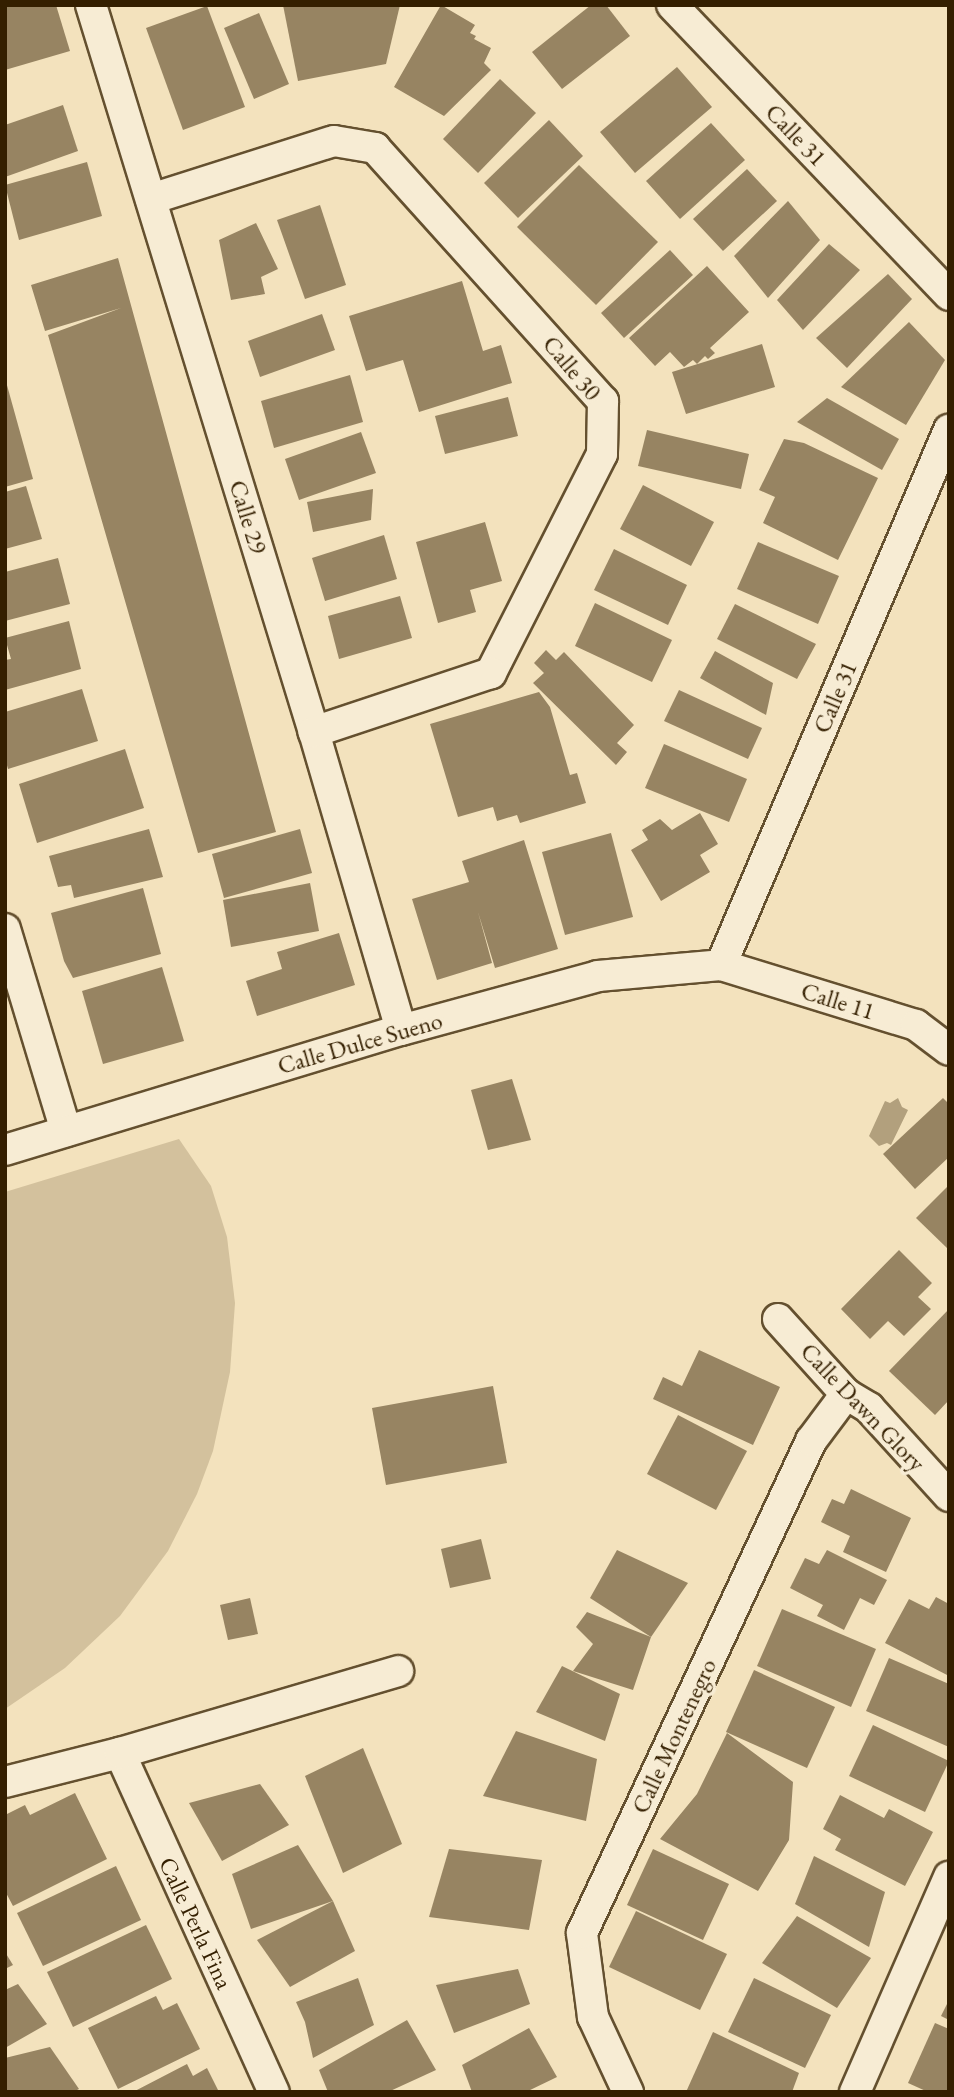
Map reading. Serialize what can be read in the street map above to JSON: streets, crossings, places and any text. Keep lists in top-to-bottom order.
{
  "streets": {
    "street": [
      "Calle 31",
      "Calle 30",
      "Calle 29",
      "Calle 11",
      "Calle Dulce Sueno",
      "Calle Dawn Glory",
      "Calle Montenegro",
      "Calle Perla Fina"
    ]
  },
  "crossings": [
    ["Calle 31", "Calle 11"],
    ["Calle 31", "Calle Dulce Sueno"],
    ["Calle 30", "Calle 29"],
    ["Calle 29", "Calle Dulce Sueno"],
    ["Calle 11", "Calle Dulce Sueno"],
    ["Calle Dawn Glory", "Calle Montenegro"]
  ]
}
